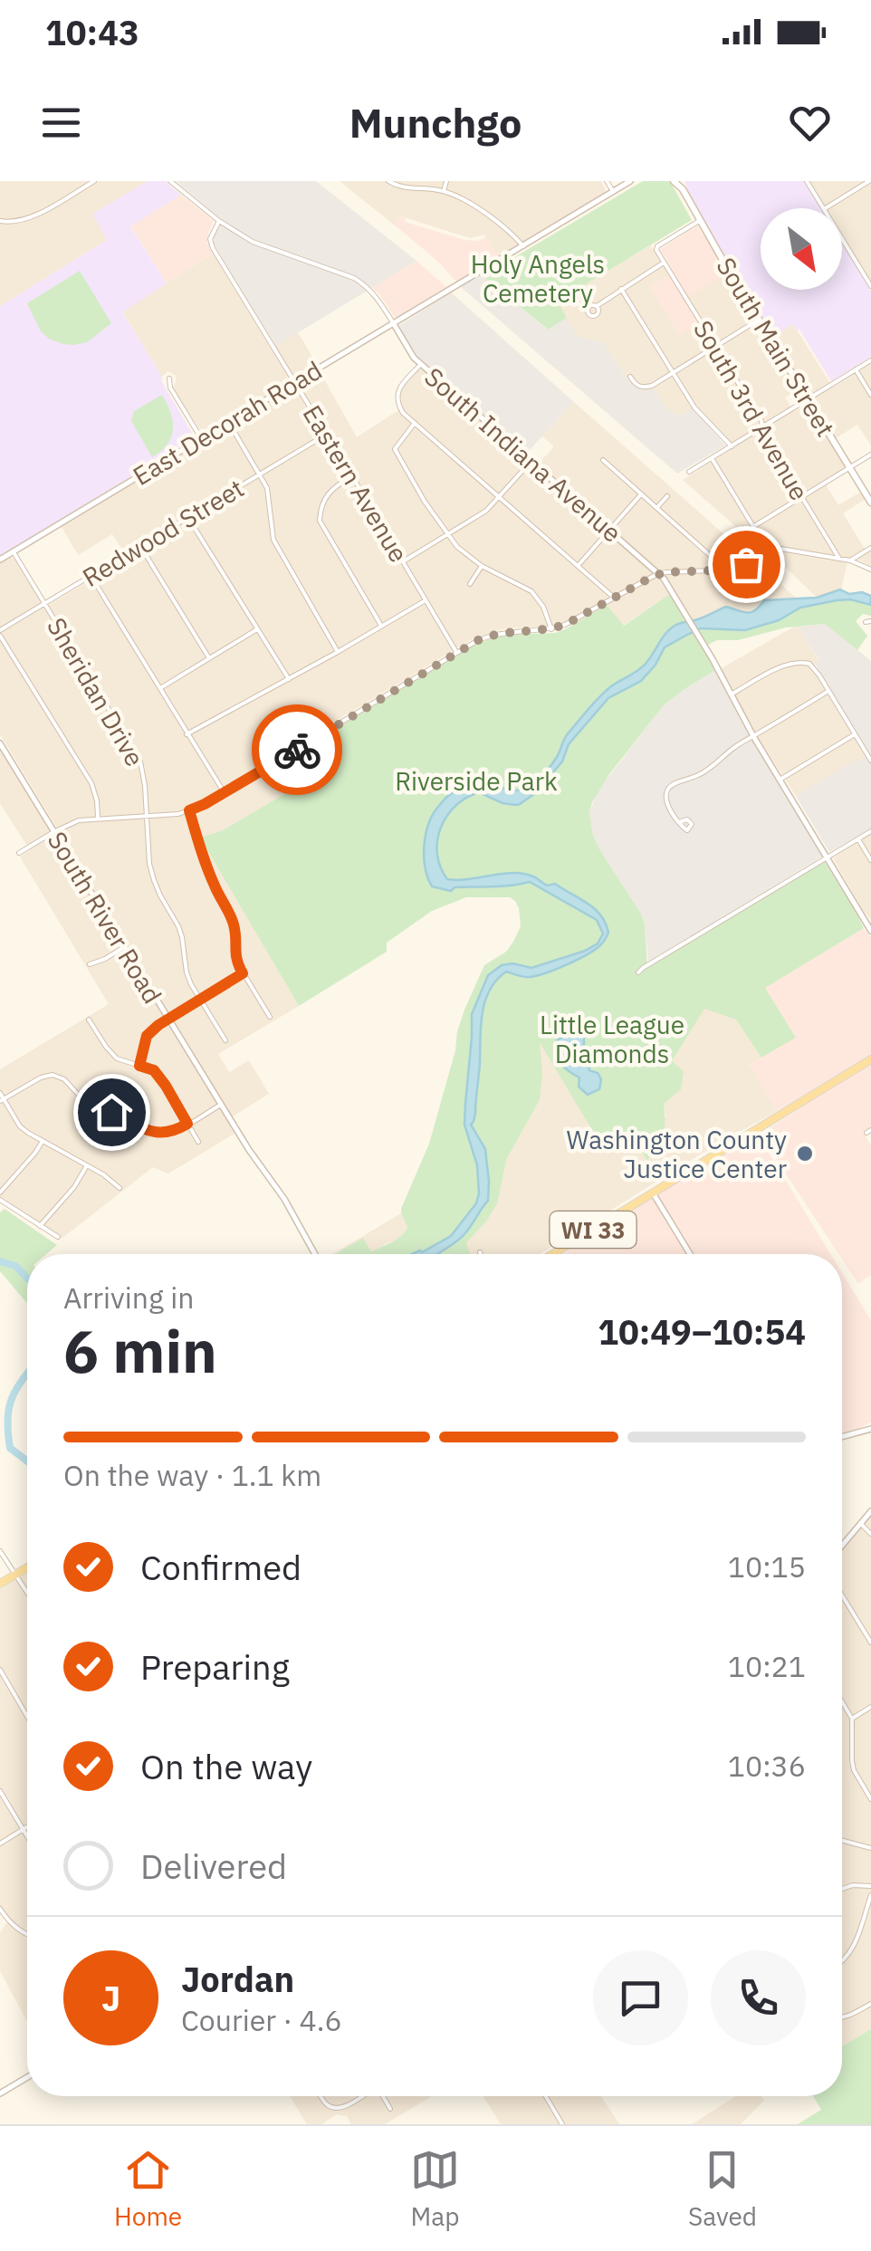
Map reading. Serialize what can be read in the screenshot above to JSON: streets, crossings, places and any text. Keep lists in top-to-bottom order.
{
  "streets": {
    "main road": ["South Main Street", "WI 33"],
    "street": [
      "South 3rd Avenue",
      "East Decorah Road",
      "South Indiana Avenue",
      "Eastern Avenue",
      "Redwood Street",
      "Sheridan Drive",
      "South River Road"
    ]
  },
  "crossings": [
    ["East Decorah Road", "South Indiana Avenue"],
    ["East Decorah Road", "Eastern Avenue"],
    ["East Decorah Road", "Sheridan Drive"],
    ["Eastern Avenue", "Redwood Street"],
    ["Redwood Street", "Sheridan Drive"]
  ],
  "parks": ["Holy Angels Cemetery", "Riverside Park", "Little League Diamonds"],
  "places": ["Washington County Justice Center"],
  "north": "bottom right",
  "page": {
    "status": "10:43",
    "header": "Munchgo",
    "heading": ["6 min", "Arriving in", "10:49–10:54"],
    "panel": ["Jordan", "Courier · 4.6"],
    "bar": "On the way · 1.1 km",
    "list": [
      ["Confirmed", "10:15"],
      ["Preparing", "10:21"],
      ["On the way", "10:36"],
      "Delivered"
    ],
    "round": "J",
    "tabs": ["Home", "Map", "Saved"]
  }
}
